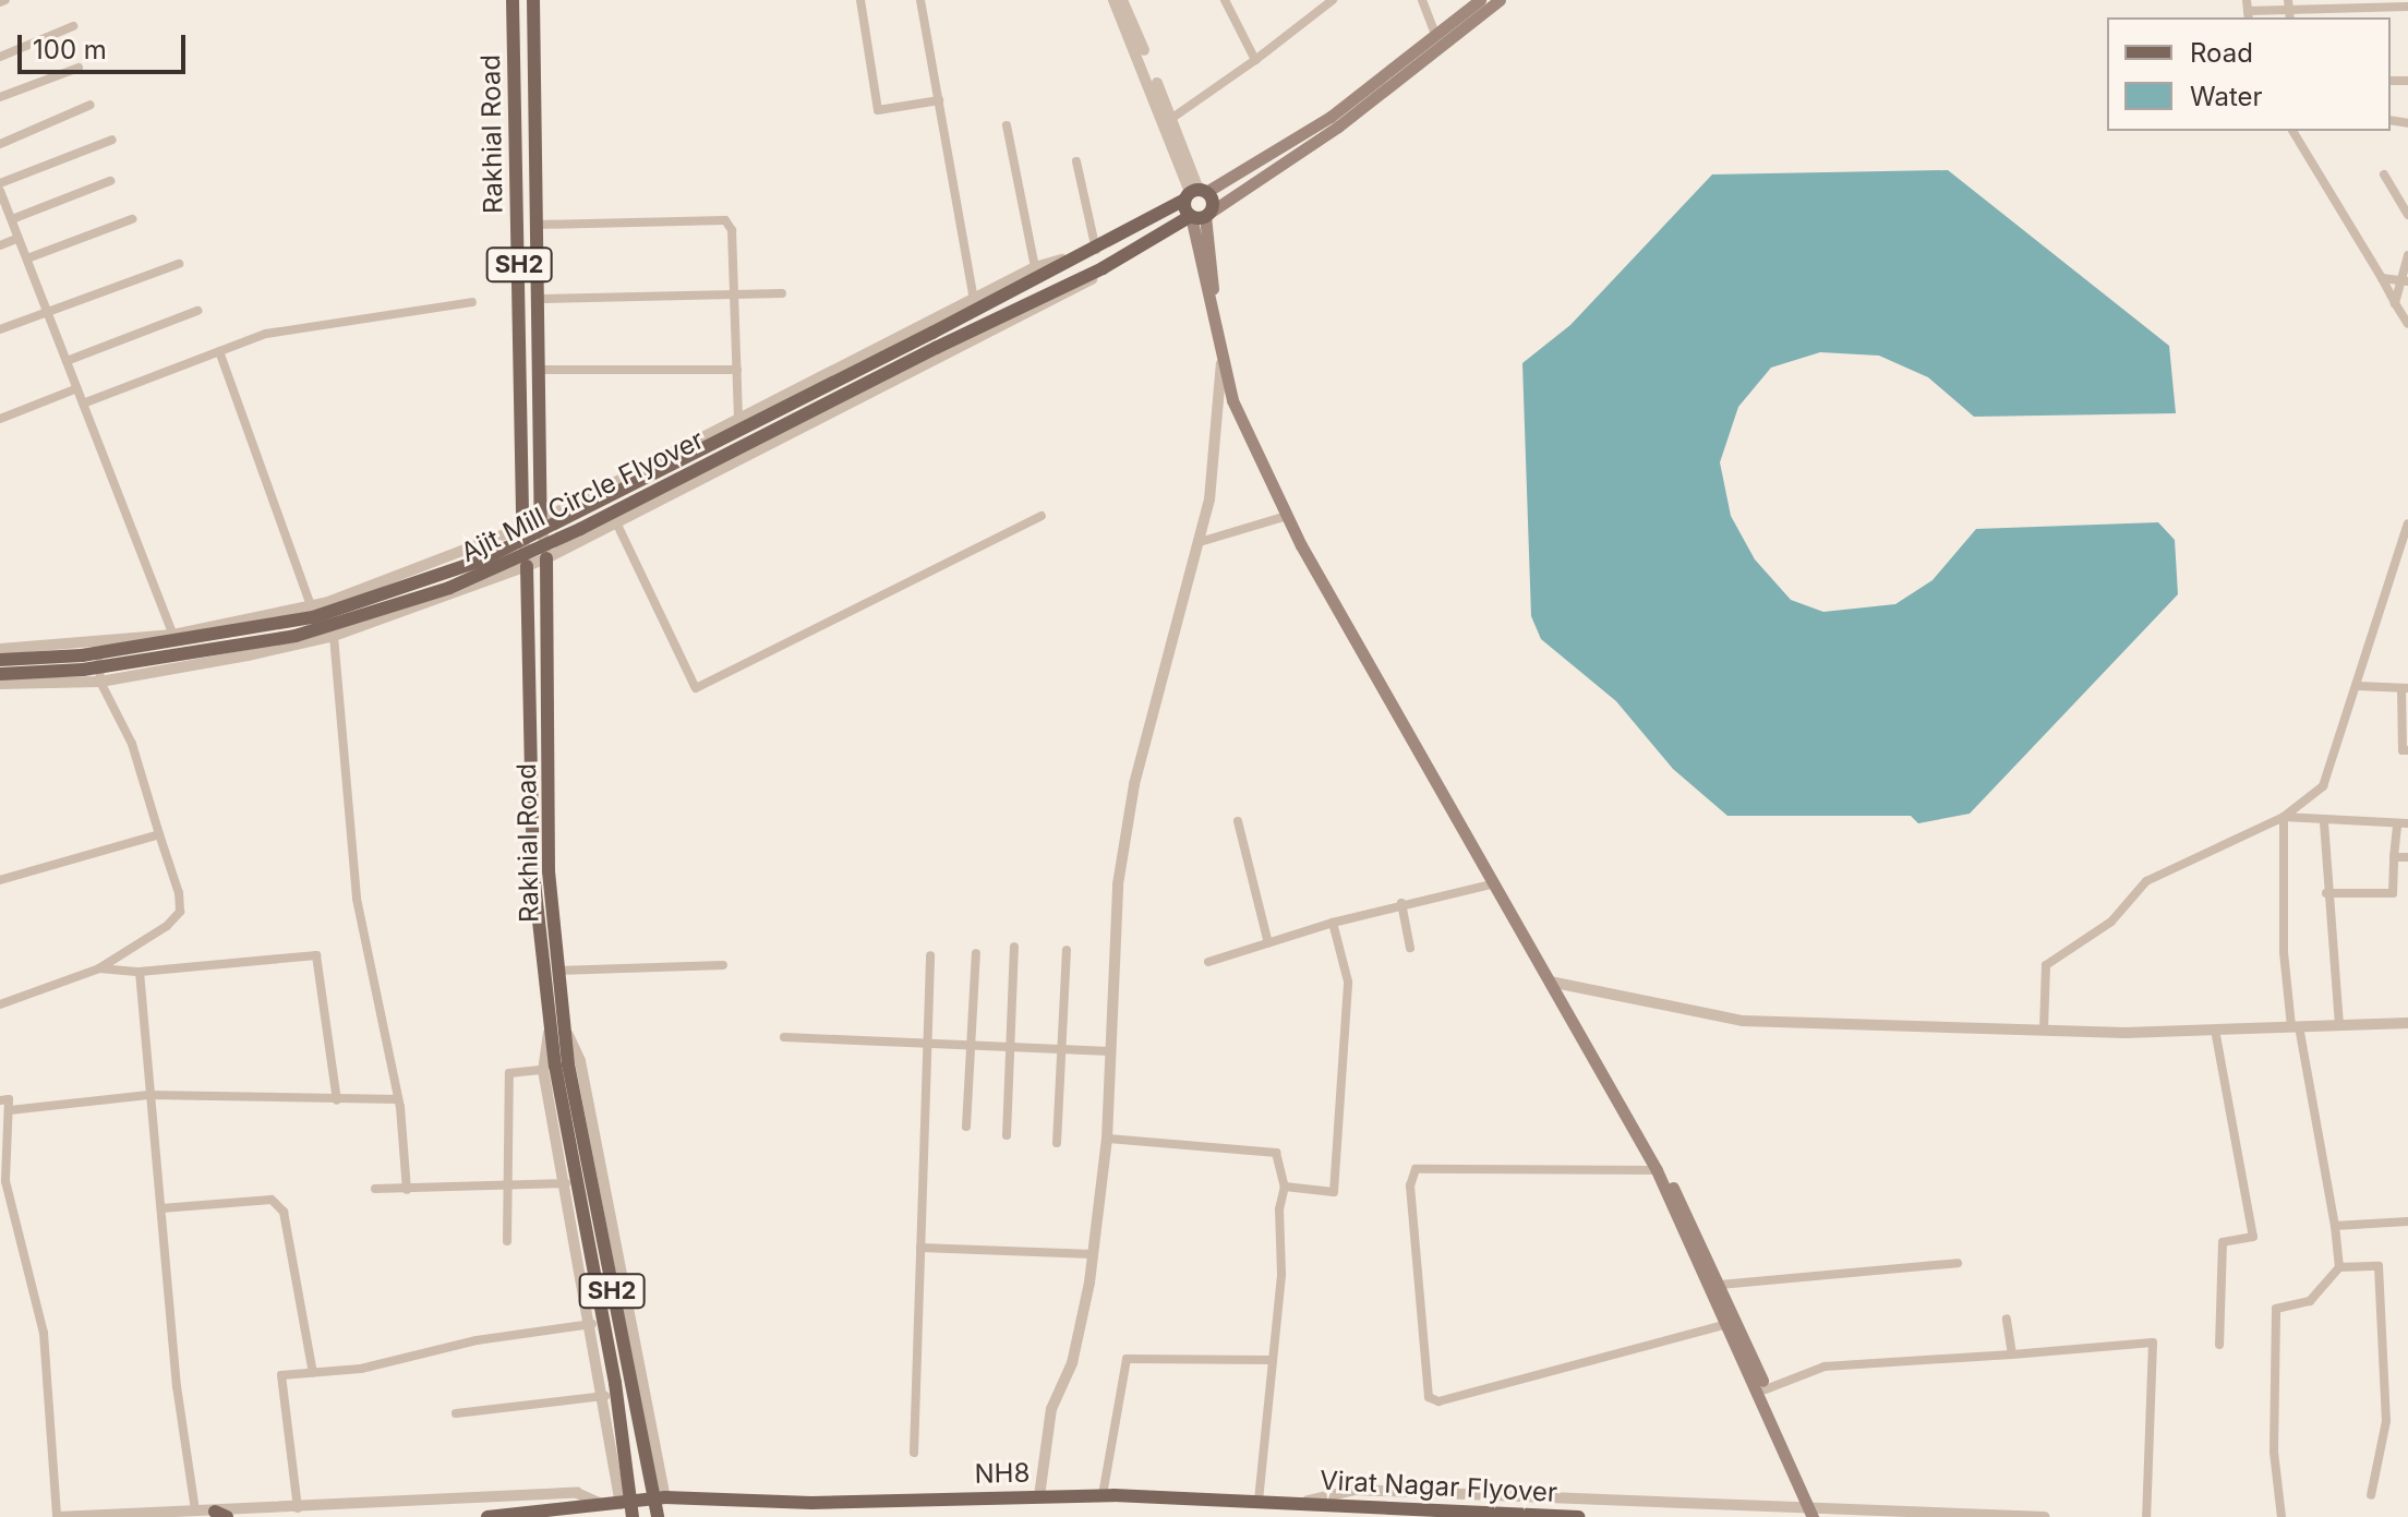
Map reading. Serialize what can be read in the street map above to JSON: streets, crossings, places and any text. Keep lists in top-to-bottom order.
{
  "streets": {
    "main road": [
      "Rakhial Road",
      "SH2",
      "Ajit Mill Circle Flyover",
      "NH8",
      "Virat Nagar Flyover"
    ]
  },
  "crossings": [
    ["Rakhial Road", "SH2"],
    ["NH8", "Virat Nagar Flyover"]
  ],
  "legend": ["Road", "Water"],
  "scale_bar": "100 m"
}
